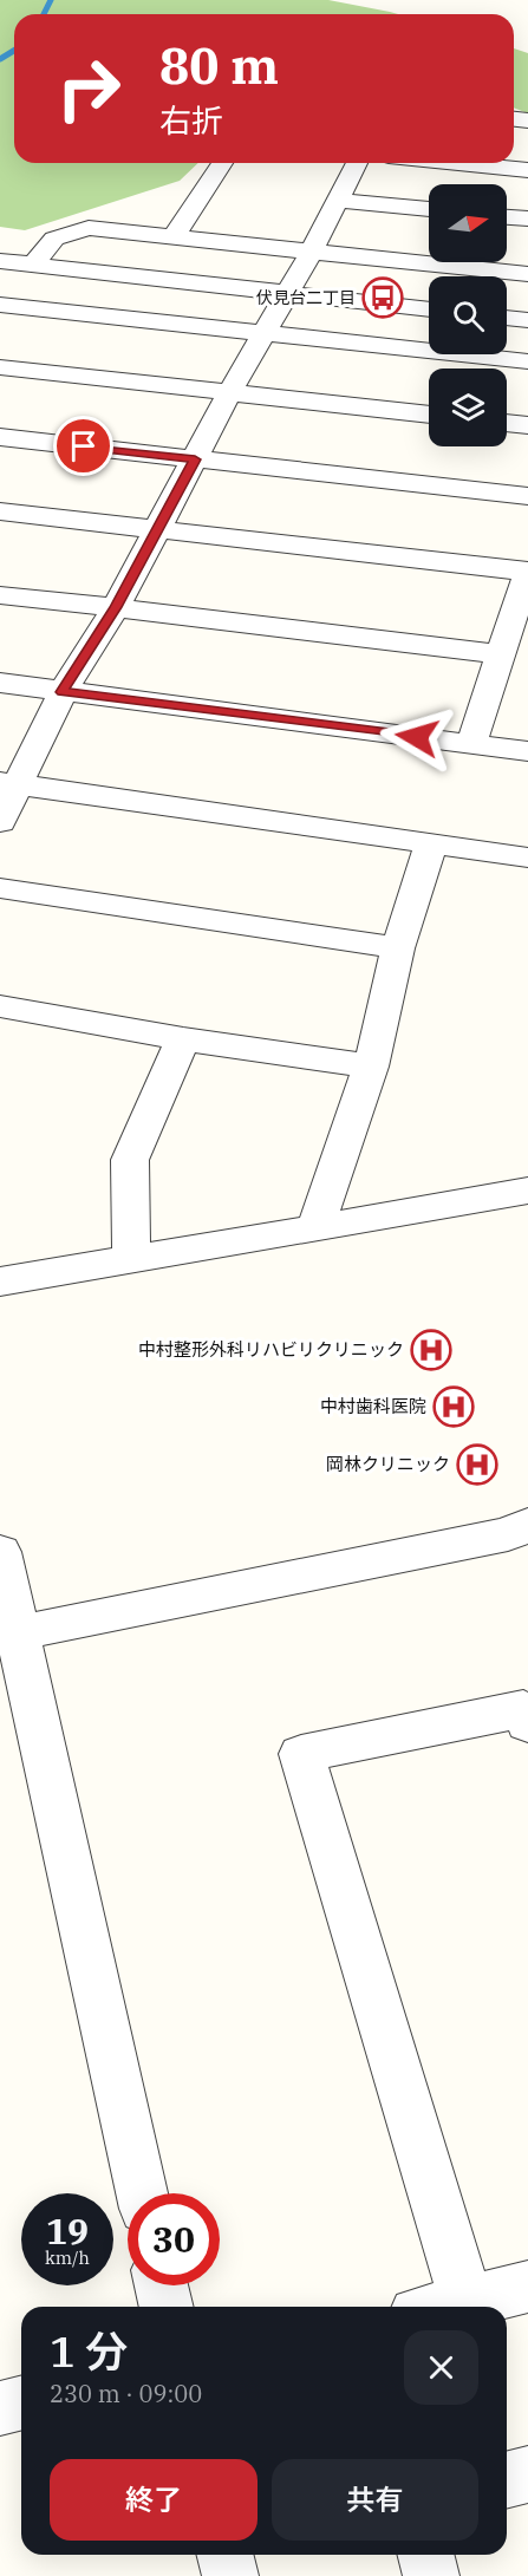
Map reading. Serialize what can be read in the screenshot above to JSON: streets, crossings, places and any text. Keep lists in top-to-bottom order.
{
  "places": {
    "bus stop": ["伏見台二丁目"],
    "hospital": ["中村整形外科リハビリクリニック", "中村歯科医院", "岡林クリニック"]
  },
  "north": "right",
  "page": {
    "turn": ["80 m", "右折"],
    "speed": "19 km/h",
    "limit": "30",
    "heading": ["1 分", "230 m · 09:00"],
    "buttons": ["終了", "共有"]
  }
}
